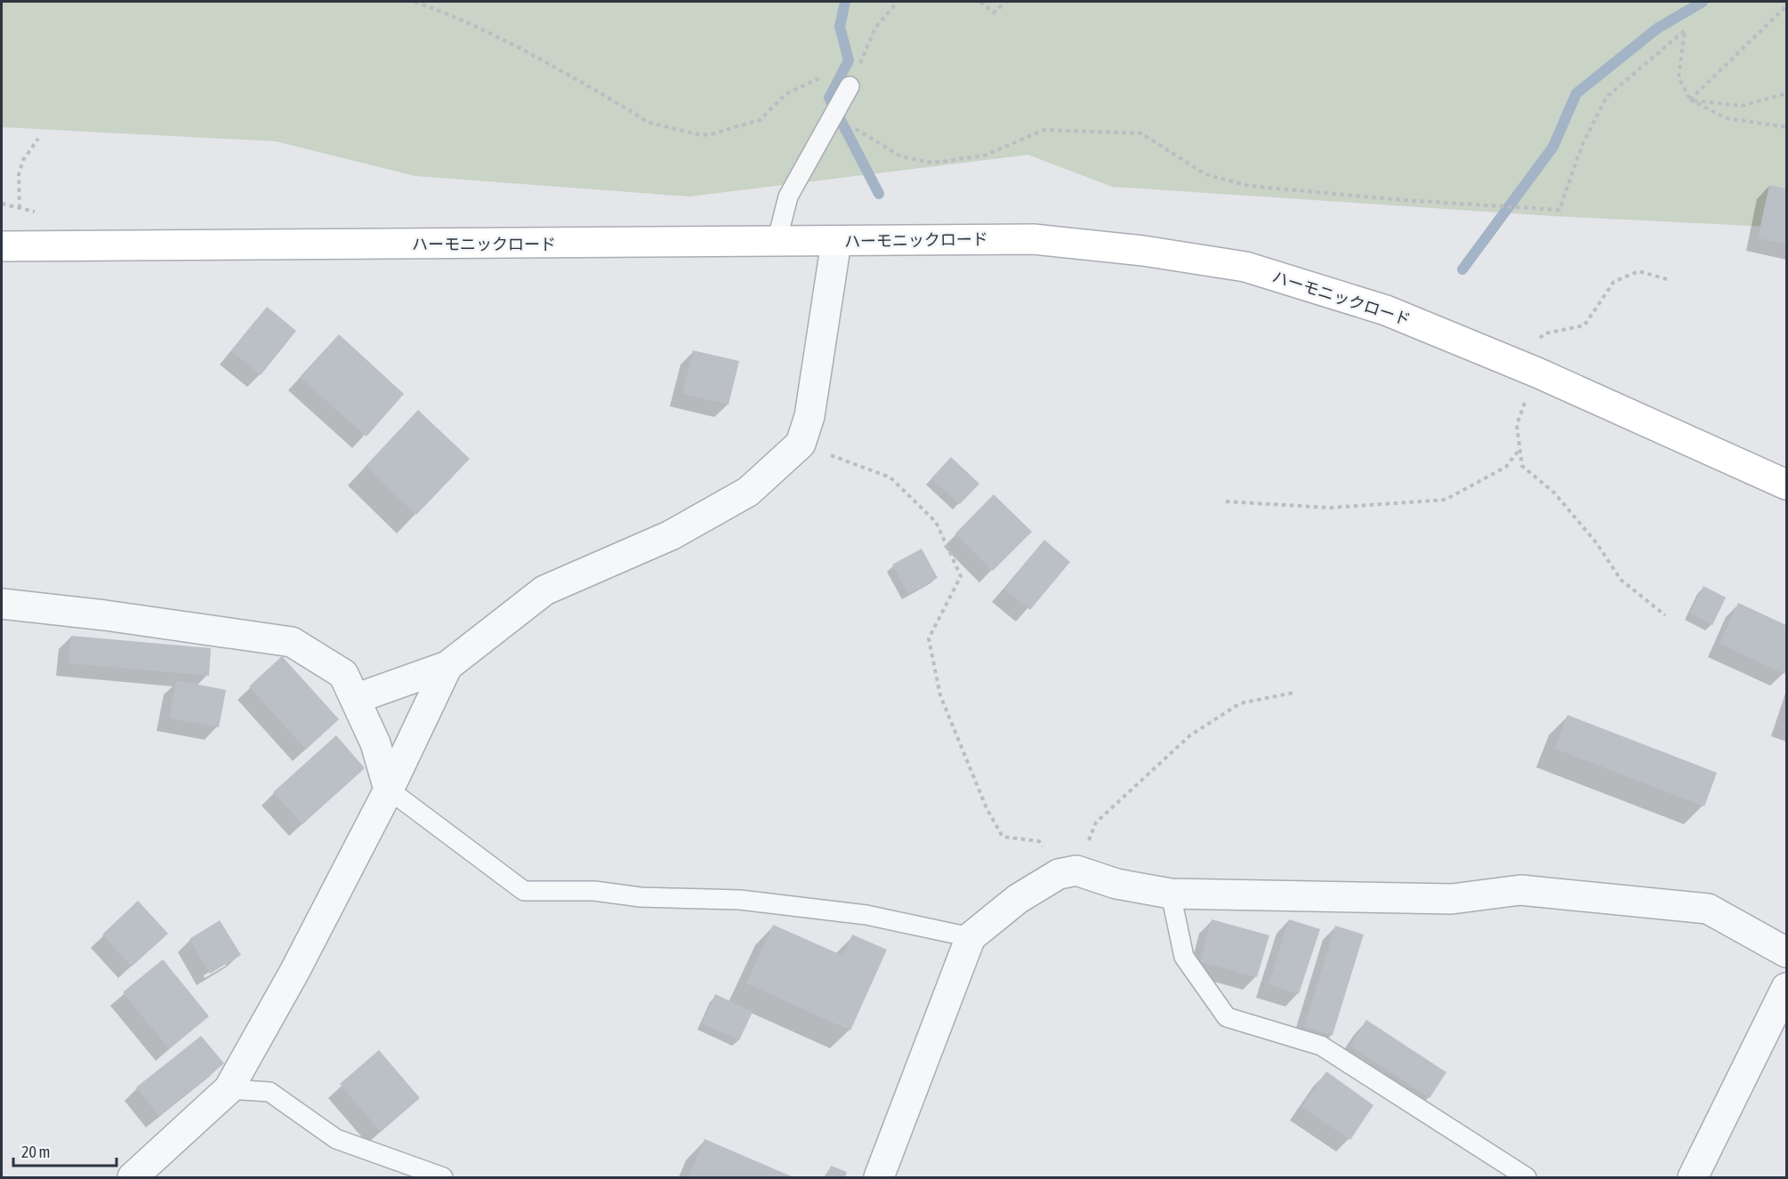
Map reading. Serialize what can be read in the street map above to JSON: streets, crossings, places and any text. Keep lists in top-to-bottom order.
{
  "streets": {
    "street": ["ハーモニックロード"]
  },
  "scale_bar": "20 m"
}
